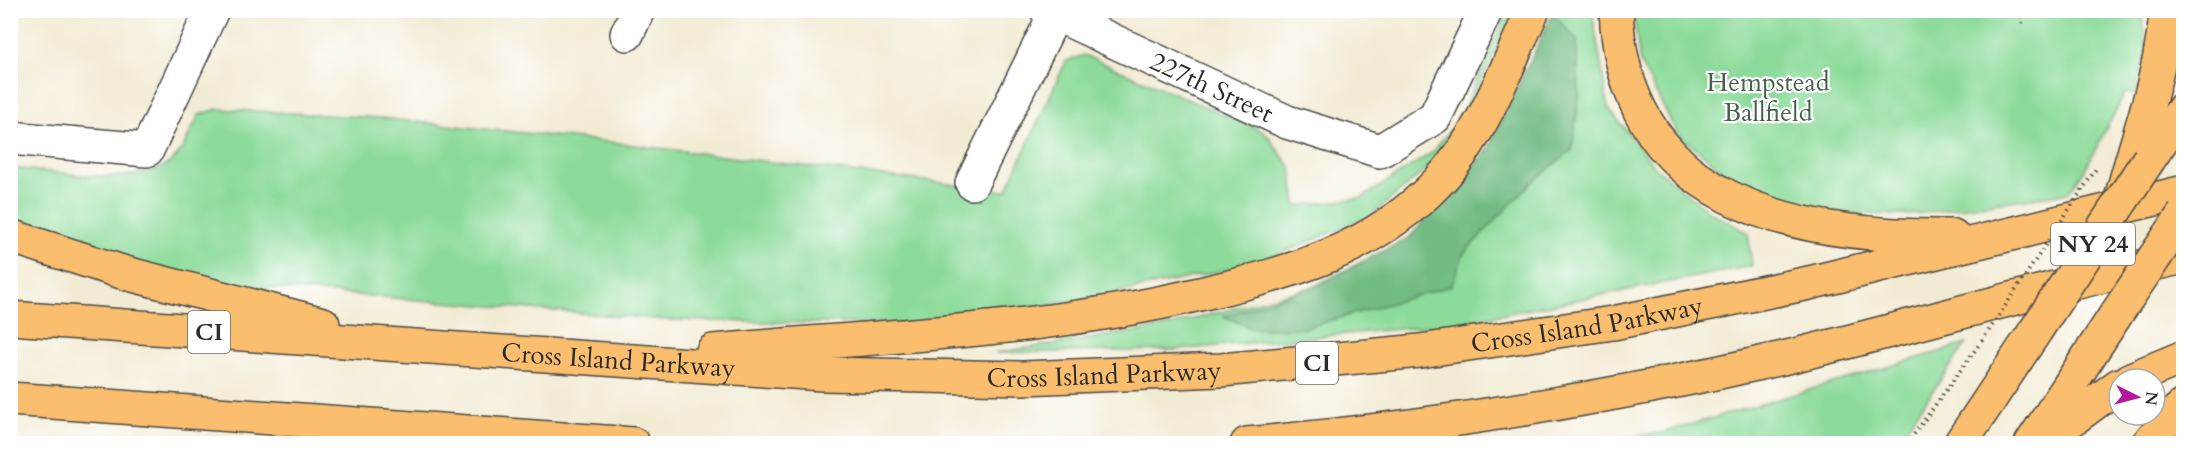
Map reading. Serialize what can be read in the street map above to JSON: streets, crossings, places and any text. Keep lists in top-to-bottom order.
{
  "streets": {
    "main road": ["NY 24", "Cross Island Parkway", "CI"],
    "street": ["227th Street"]
  },
  "parks": ["Hempstead Ballfield"],
  "north": "right"
}
